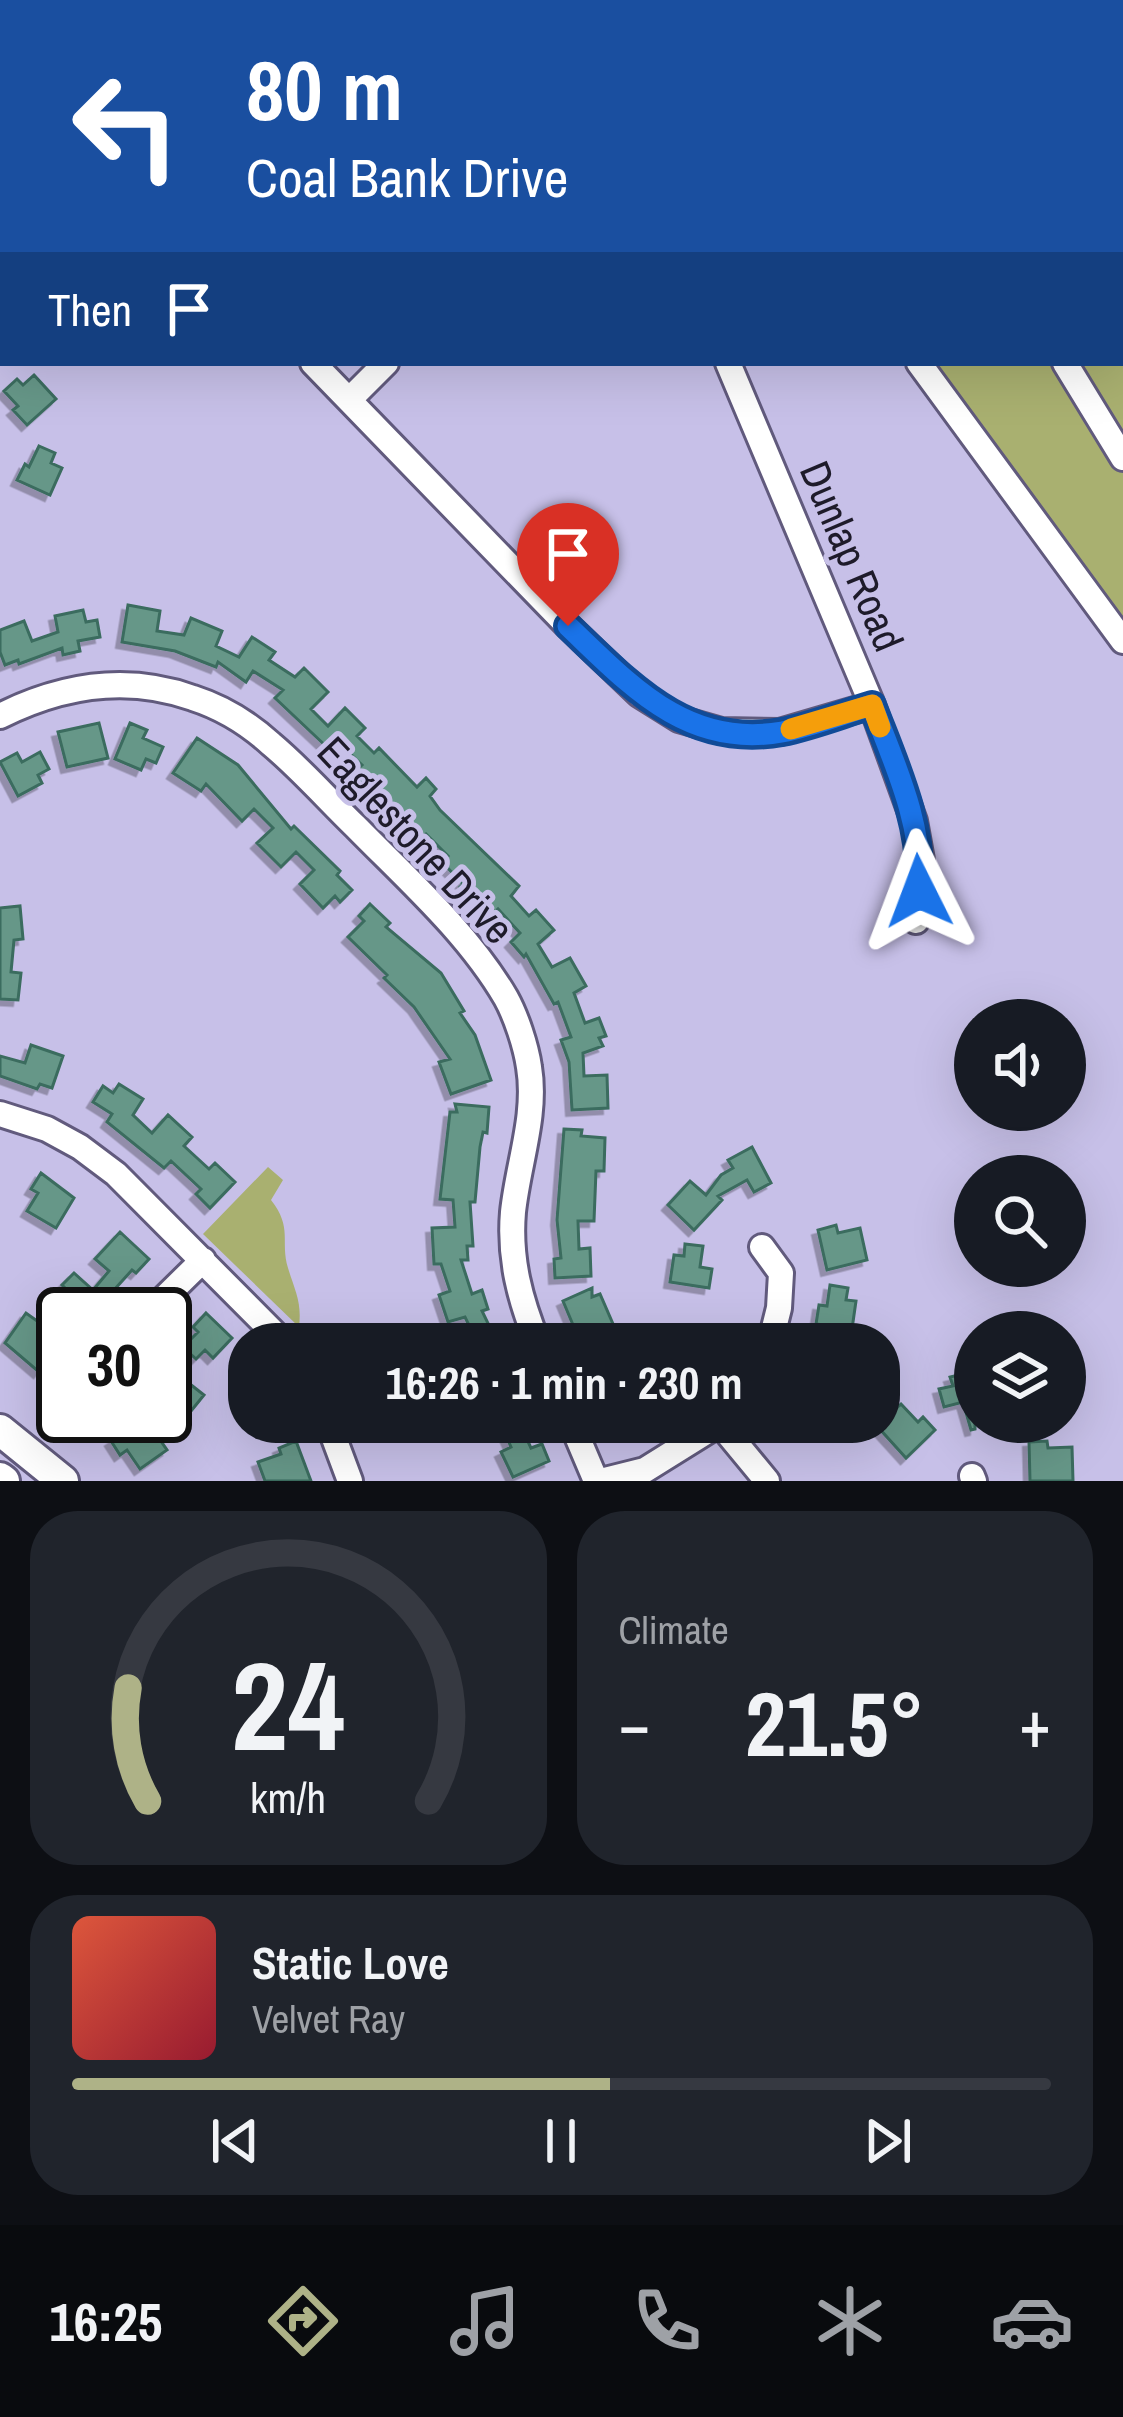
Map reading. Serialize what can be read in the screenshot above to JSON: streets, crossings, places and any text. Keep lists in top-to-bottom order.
{
  "streets": {
    "street": ["Dunlap Road", "Eaglestone Drive"]
  },
  "page": {
    "turn": ["80 m", "Coal Bank Drive"],
    "then": "Then",
    "limit": "30",
    "trip": "16:26 · 1 min · 230 m",
    "tile": "Climate",
    "heat": ["−", "21.5°", "+"],
    "song": ["Static Love", "Velvet Ray"],
    "tabs": "16:25",
    "gauge": ["24", "km/h"]
  }
}
